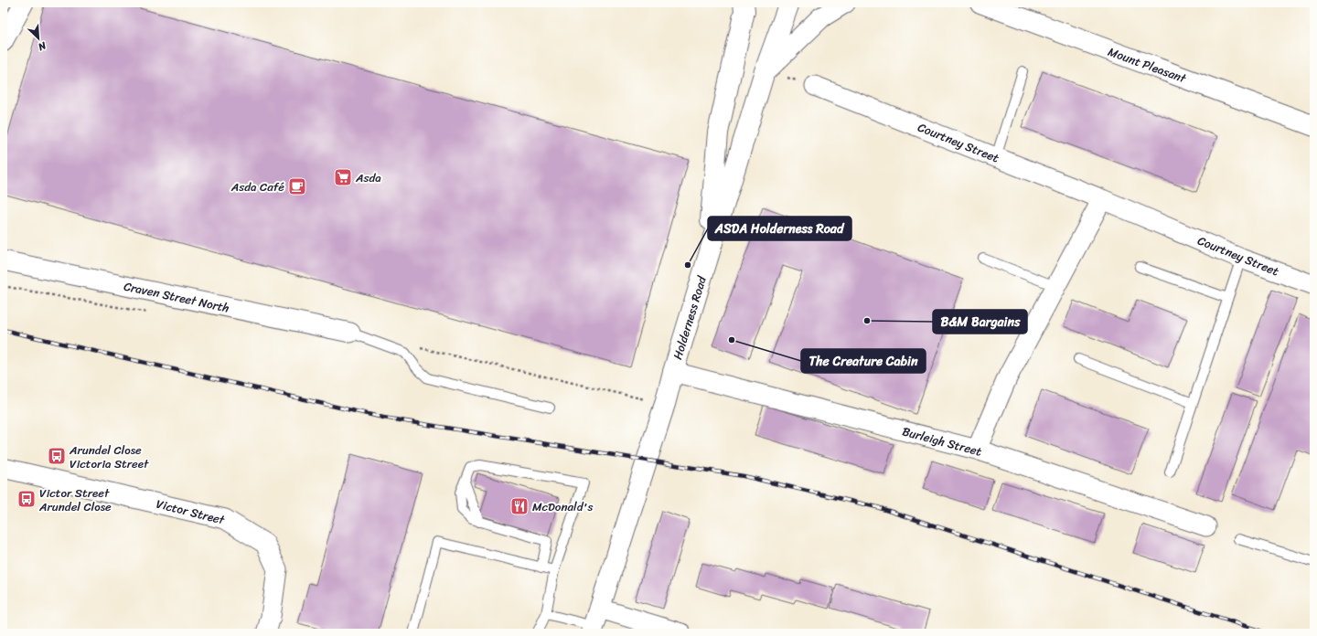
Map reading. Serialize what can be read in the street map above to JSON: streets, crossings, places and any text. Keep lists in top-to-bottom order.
{
  "streets": {
    "highway": ["Mount Pleasant", "Holderness Road"],
    "street": [
      "Courtney Street",
      "Craven Street North",
      "Burleigh Street",
      "Victor Street"
    ]
  },
  "crossings": [
    ["Holderness Road", "Burleigh Street"]
  ],
  "places": {
    "supermarket": ["Asda"],
    "cafe": ["Asda Café"],
    "other": ["ASDA Holderness Road", "B&M Bargains", "The Creature Cabin"],
    "bus stop": ["Arundel Close Victoria Street", "Victor Street Arundel Close"],
    "restaurant": ["McDonald's"]
  },
  "north": "bottom right"
}
